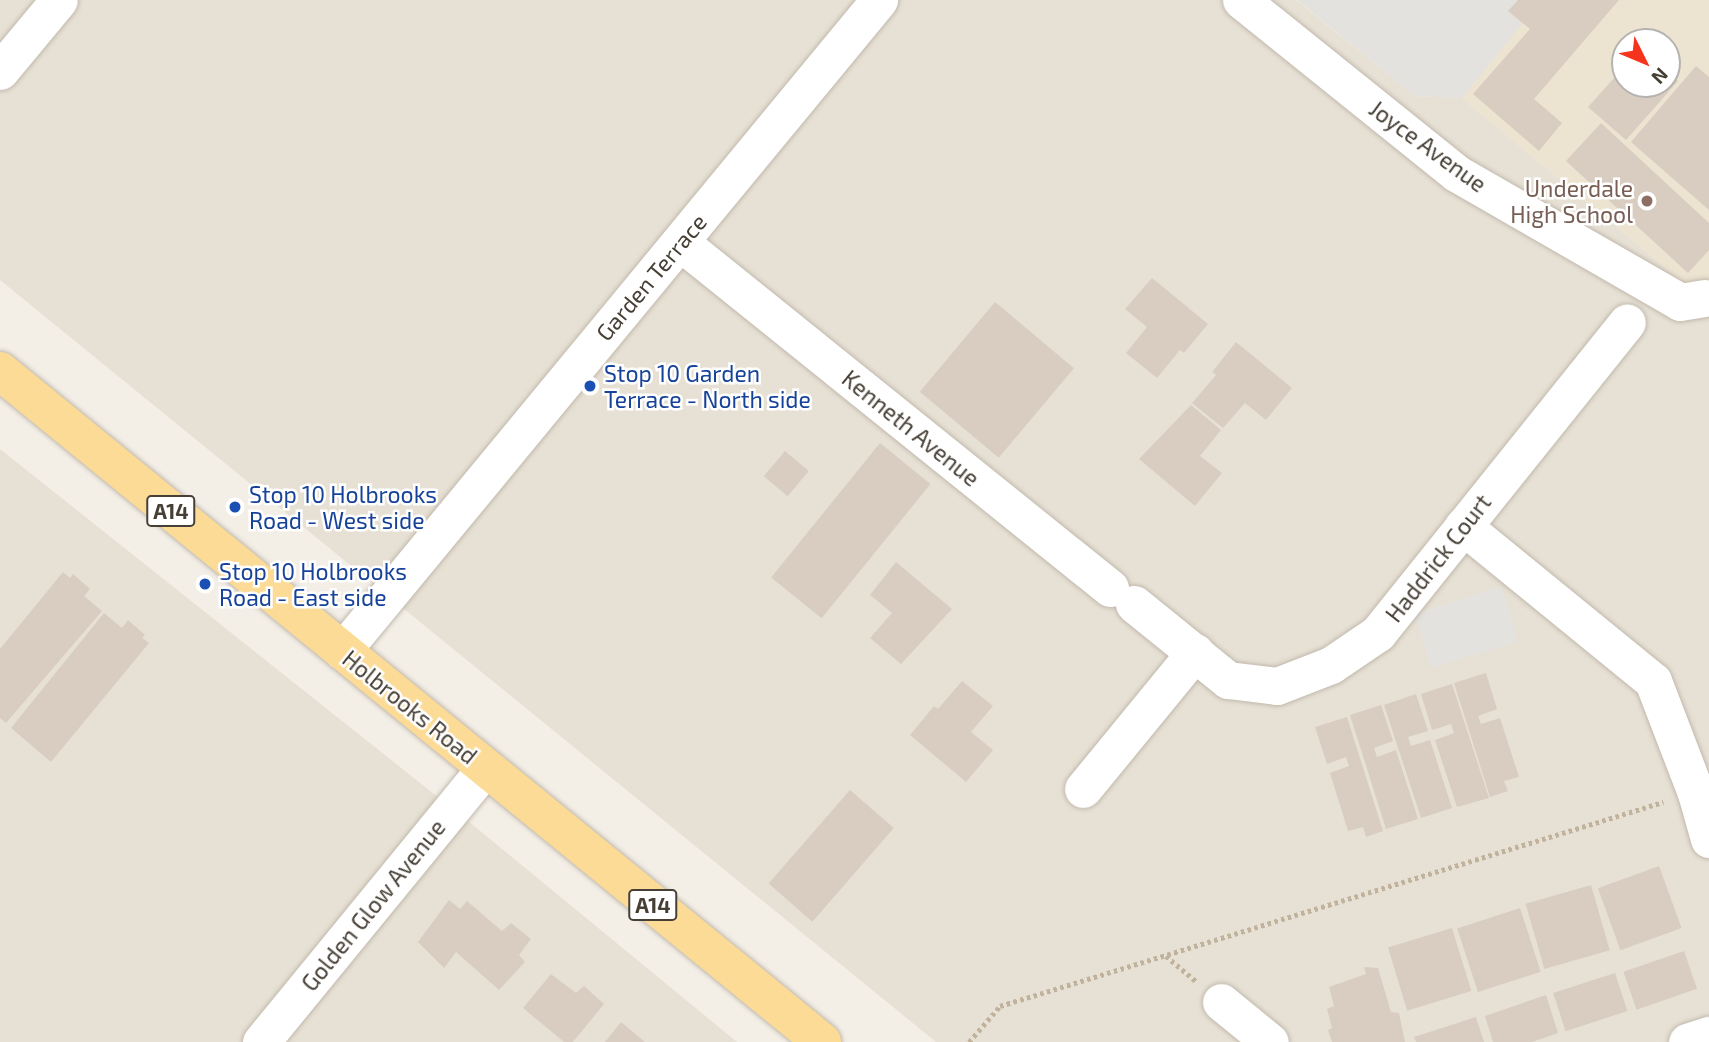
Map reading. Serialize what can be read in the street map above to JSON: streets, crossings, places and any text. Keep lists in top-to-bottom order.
{
  "streets": {
    "main road": ["A14", "Holbrooks Road"],
    "street": [
      "Joyce Avenue",
      "Garden Terrace",
      "Kenneth Avenue",
      "Haddrick Court",
      "Golden Glow Avenue"
    ]
  },
  "crossings": [
    ["Garden Terrace", "Kenneth Avenue"],
    ["Garden Terrace", "Holbrooks Road"],
    ["Kenneth Avenue", "Haddrick Court"],
    ["Holbrooks Road", "Golden Glow Avenue"]
  ],
  "places": [
    "Underdale High School",
    "Stop 10 Garden Terrace - North side",
    "Stop 10 Holbrooks Road - West side",
    "Stop 10 Holbrooks Road - East side"
  ],
  "north": "bottom right"
}
